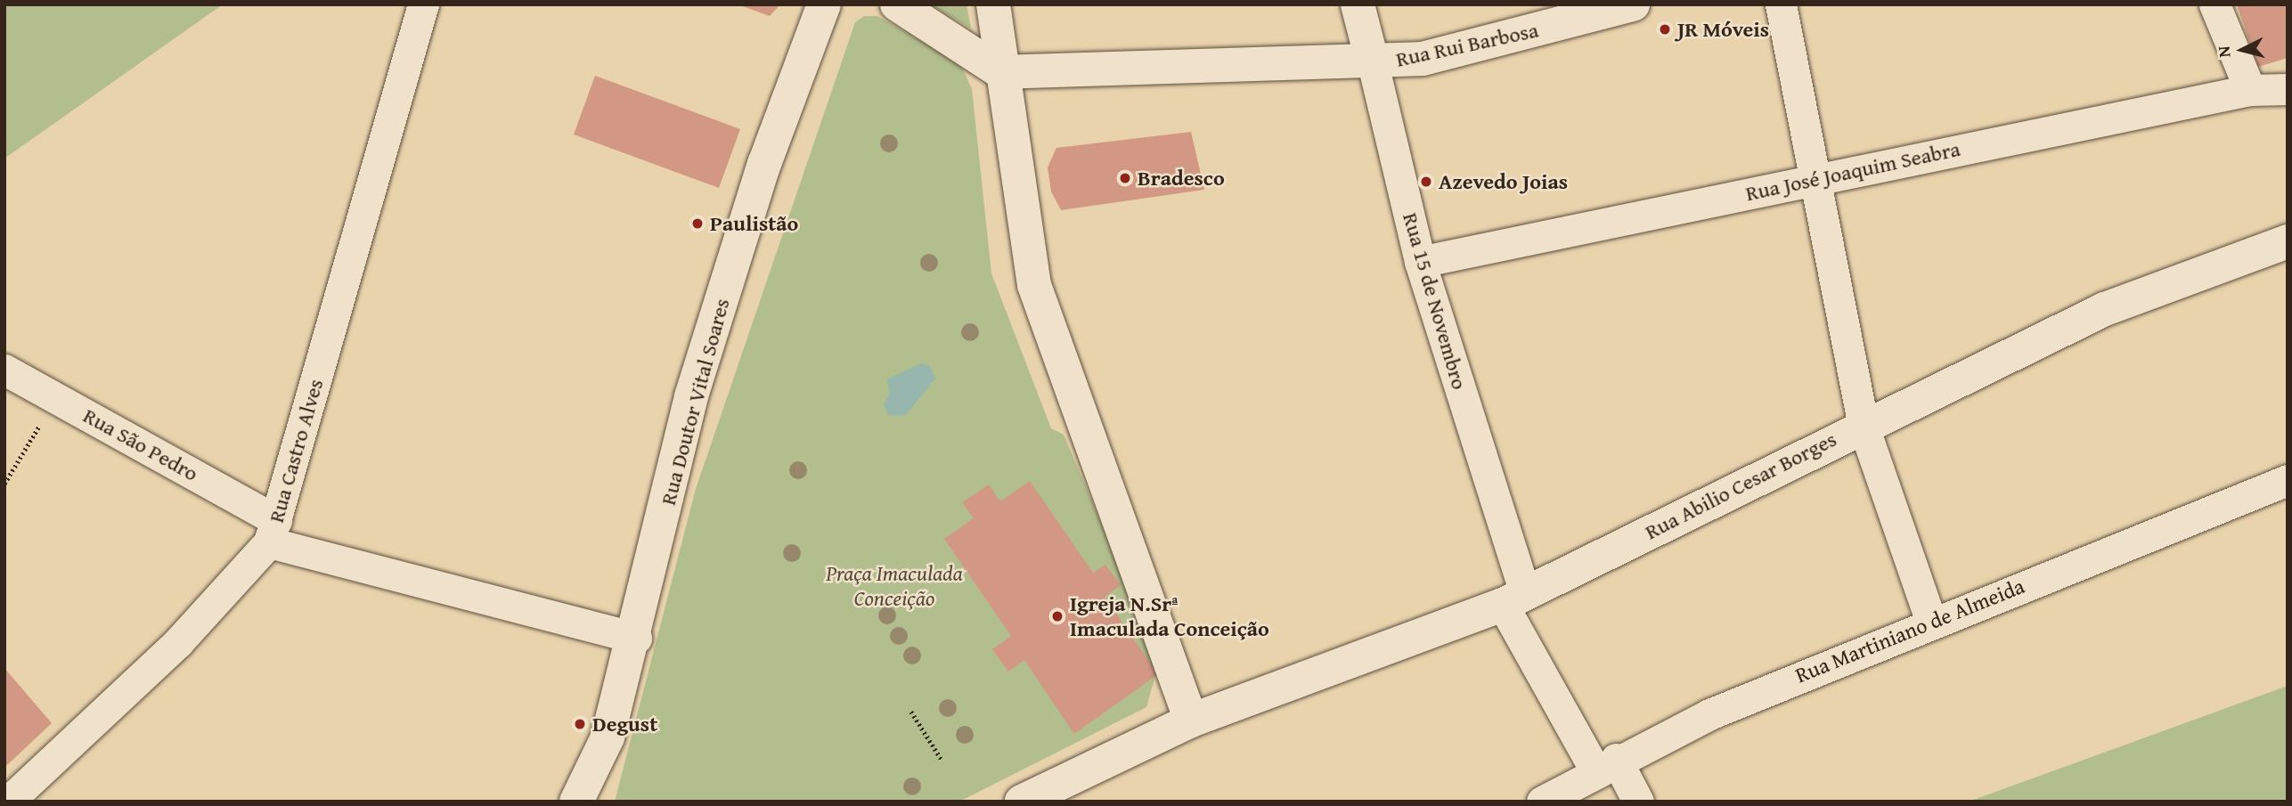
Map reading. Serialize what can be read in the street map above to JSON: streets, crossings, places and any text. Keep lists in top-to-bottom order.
{
  "streets": {
    "main road": [
      "Rua Rui Barbosa",
      "Rua 15 de Novembro",
      "Rua Doutor Vital Soares",
      "Rua Abilio Cesar Borges"
    ],
    "street": [
      "Rua José Joaquim Seabra",
      "Rua São Pedro",
      "Rua Castro Alves",
      "Rua Martiniano de Almeida"
    ]
  },
  "crossings": [
    ["Rua Rui Barbosa", "Rua 15 de Novembro"],
    ["Rua José Joaquim Seabra", "Rua 15 de Novembro"],
    ["Rua 15 de Novembro", "Rua Abilio Cesar Borges"],
    ["Rua 15 de Novembro", "Rua Martiniano de Almeida"],
    ["Rua Doutor Vital Soares", "Rua São Pedro"],
    ["Rua São Pedro", "Rua Castro Alves"]
  ],
  "parks": ["Praça Imaculada Conceição"],
  "places": [
    "JR Móveis",
    "Bradesco",
    "Azevedo Joias",
    "Paulistão",
    "Igreja N.Srª Imaculada Conceição",
    "Degust"
  ],
  "north": "left"
}
